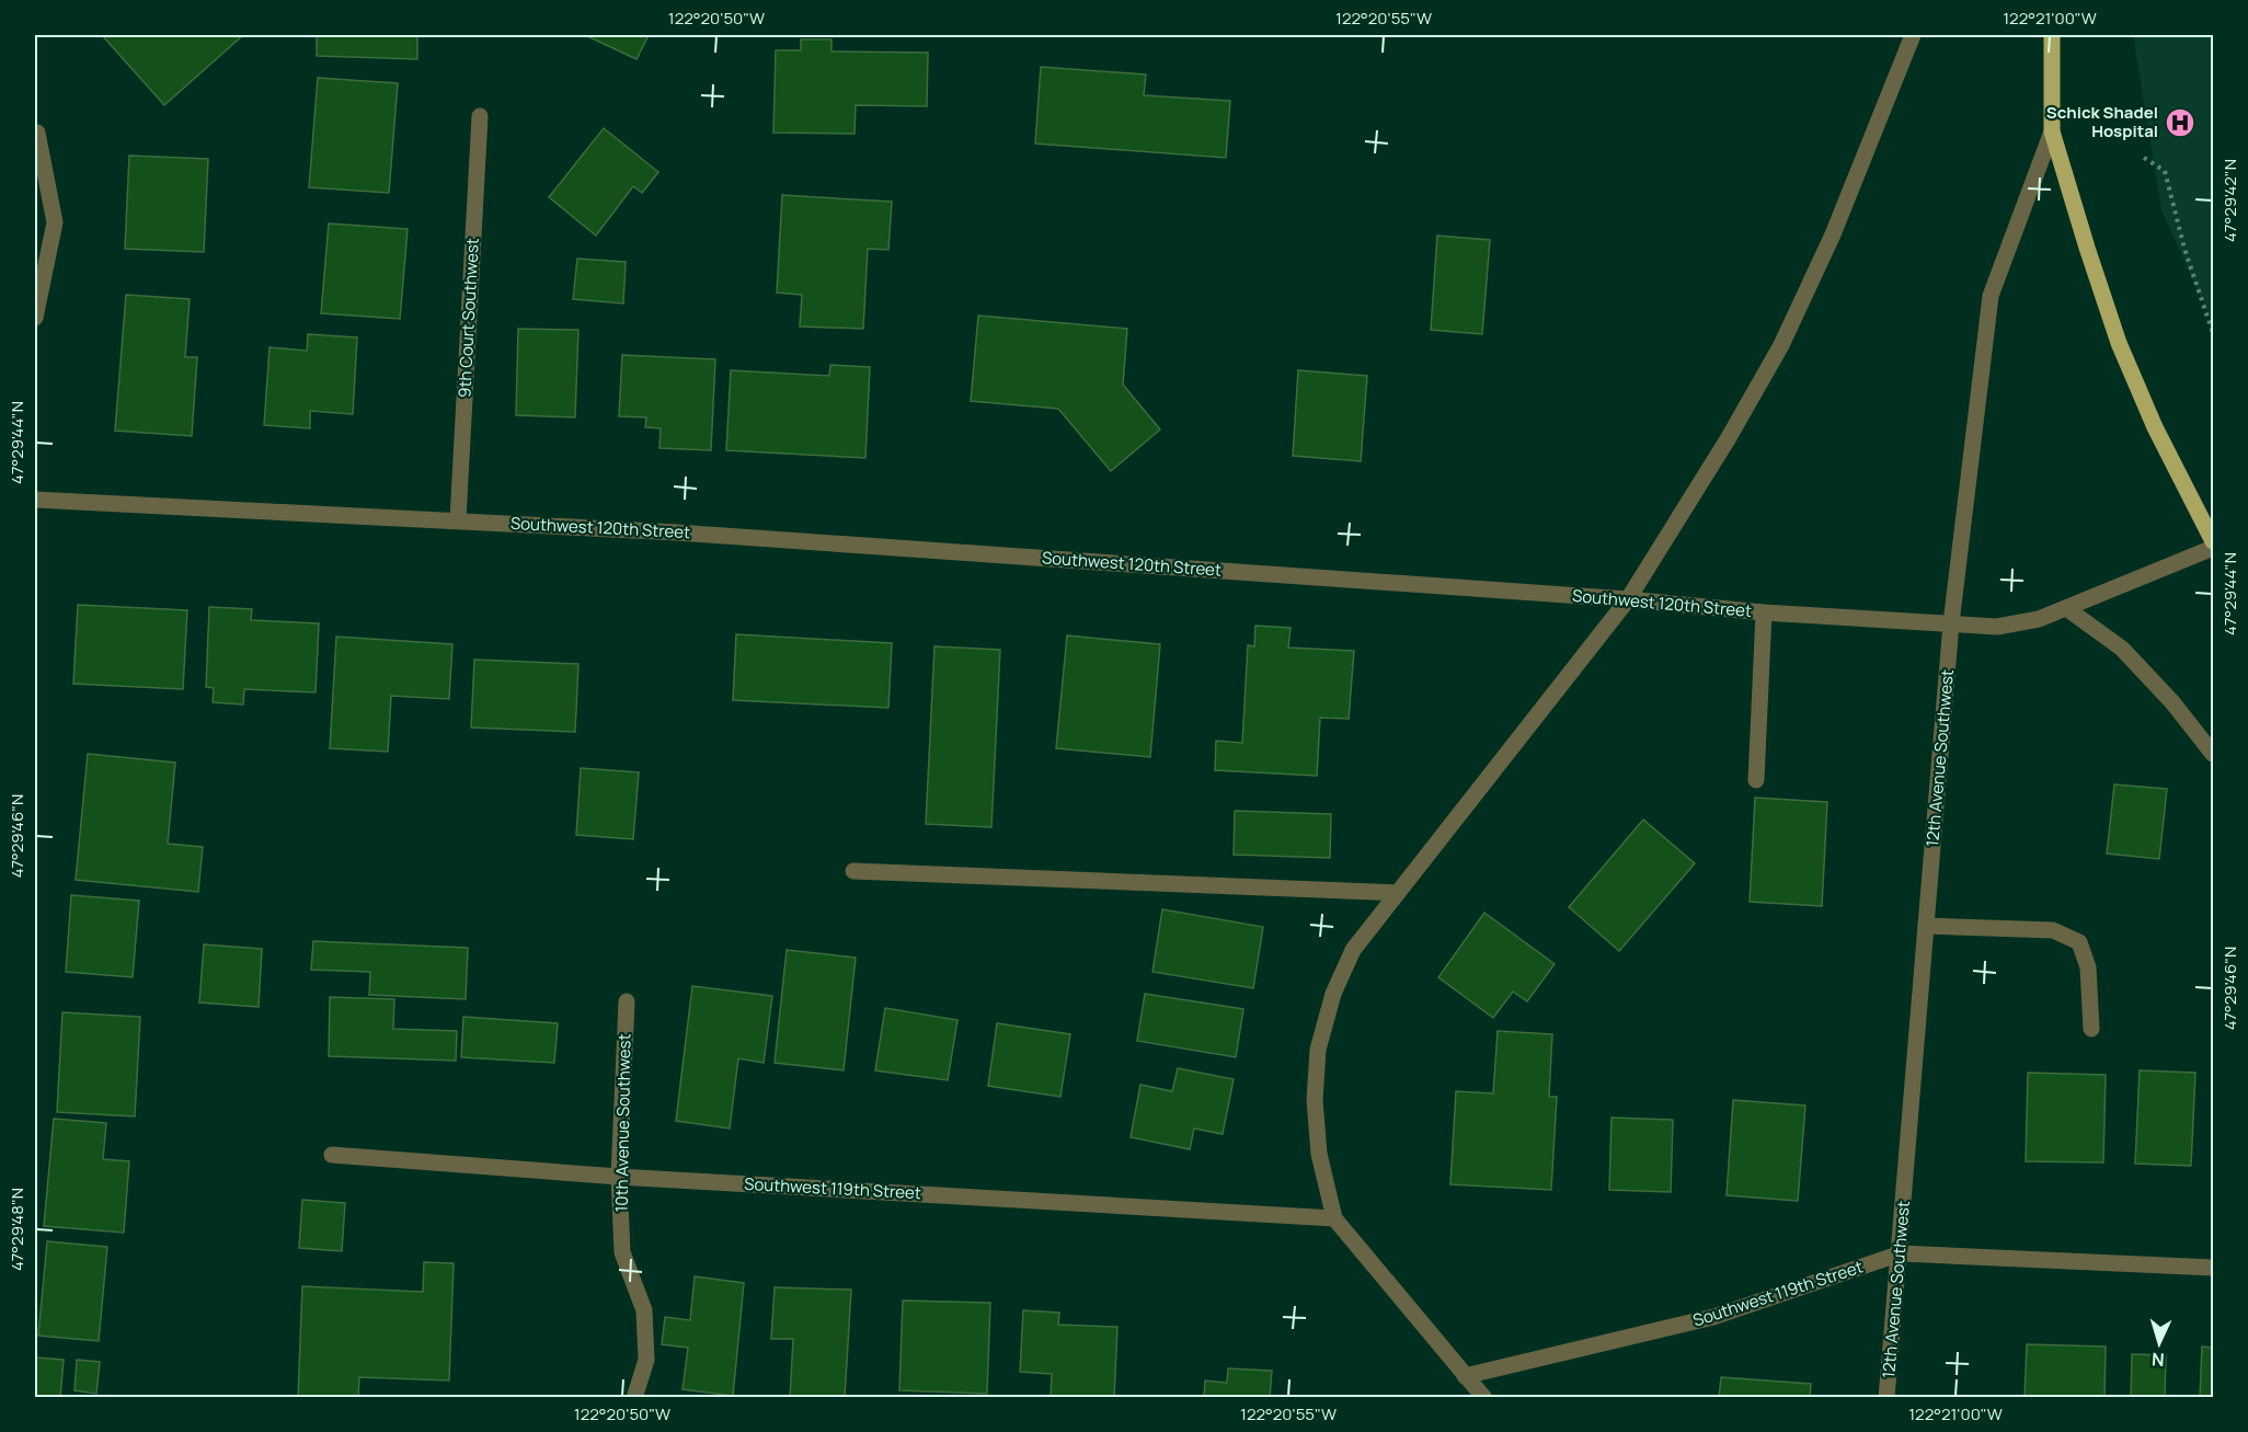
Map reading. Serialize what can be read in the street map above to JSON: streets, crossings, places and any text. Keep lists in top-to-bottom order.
{
  "streets": {
    "street": [
      "9th Court Southwest",
      "Southwest 120th Street",
      "12th Avenue Southwest",
      "10th Avenue Southwest",
      "Southwest 119th Street"
    ]
  },
  "crossings": [
    ["9th Court Southwest", "Southwest 120th Street"],
    ["Southwest 120th Street", "12th Avenue Southwest"],
    ["12th Avenue Southwest", "Southwest 119th Street"],
    ["10th Avenue Southwest", "Southwest 119th Street"]
  ],
  "places": {
    "hospital": ["Schick Shadel Hospital"]
  },
  "north": "bottom",
  "coordinates": [
    "122°20'50\"W",
    "122°20'55\"W",
    "122°21'00\"W",
    "47°29'42\"N",
    "47°29'44\"N",
    "47°29'46\"N",
    "47°29'48\"N"
  ]
}
